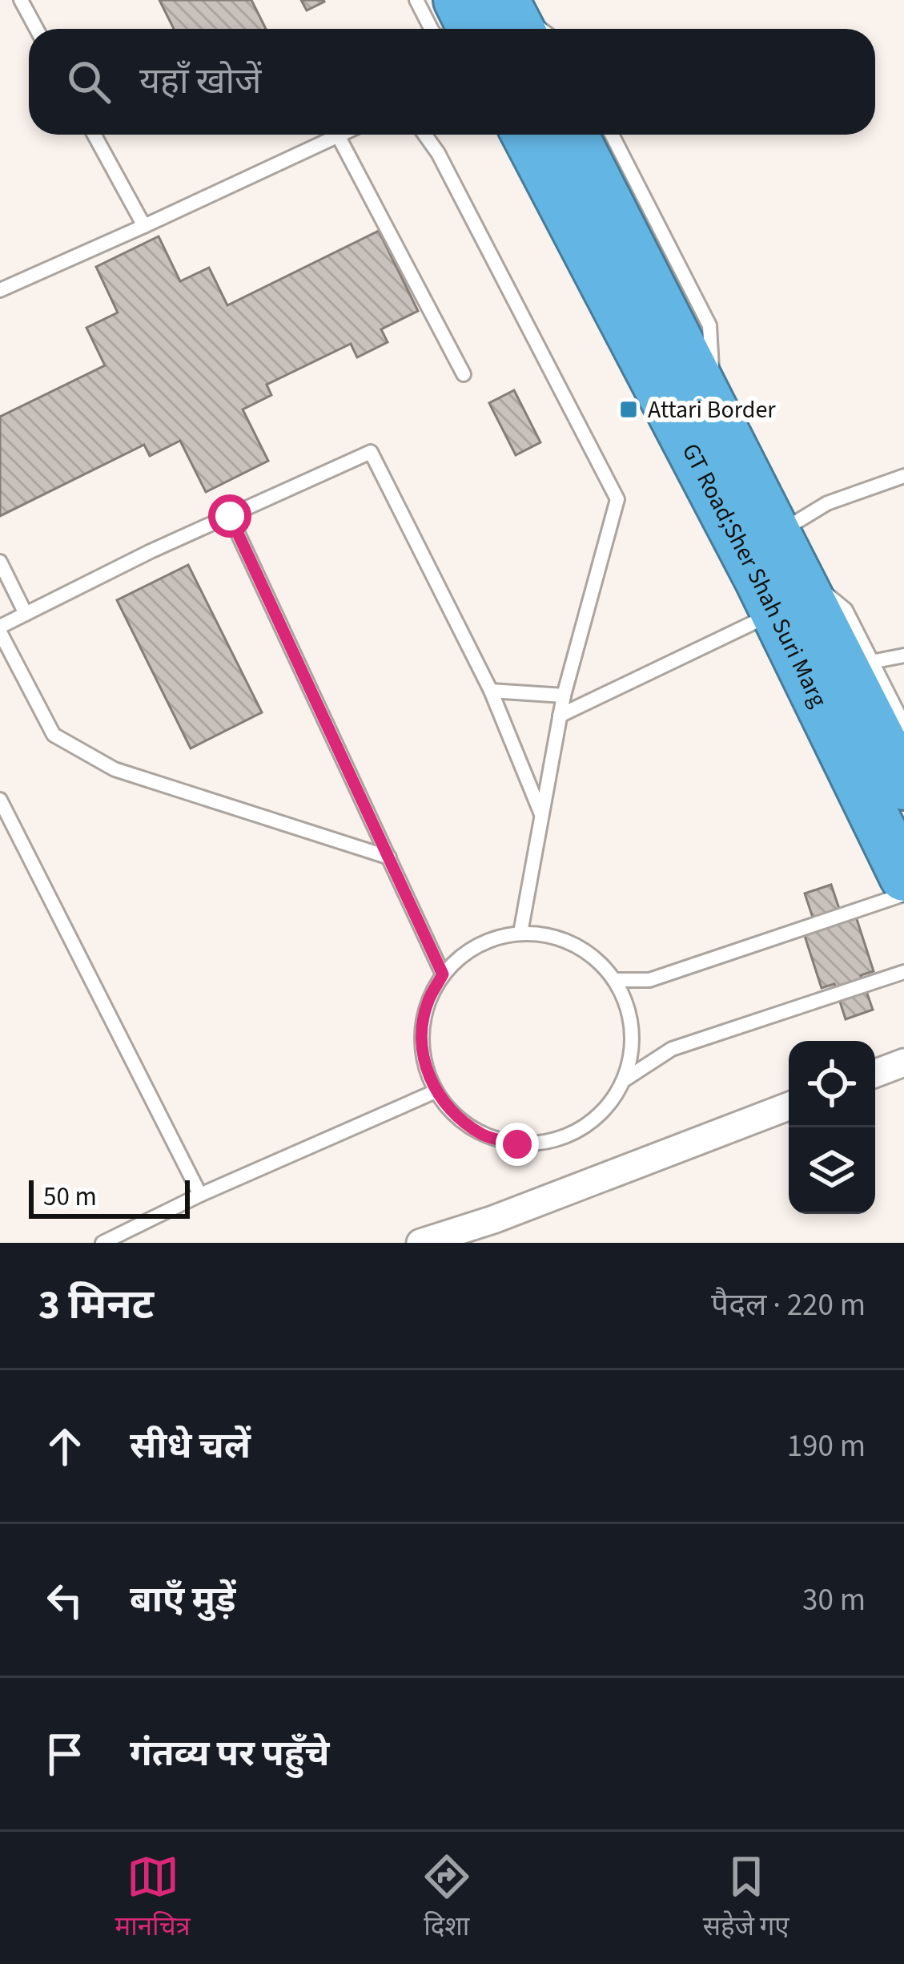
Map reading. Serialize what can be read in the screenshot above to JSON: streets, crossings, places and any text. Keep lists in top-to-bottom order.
{
  "streets": {
    "highway": ["GT Road;Sher Shah Suri Marg"]
  },
  "places": {
    "transit": ["Attari Border"]
  },
  "scale_bar": "50 m",
  "page": {
    "search": "यहाँ खोजें",
    "scale": "50 m",
    "heading": ["3 मिनट", "पैदल · 220 m"],
    "list": [
      ["सीधे चलें", "190 m"],
      ["बाएँ मुड़ें", "30 m"],
      "गंतव्य पर पहुँचे"
    ],
    "nav": ["मानचित्र", "दिशा", "सहेजे गए"]
  }
}
